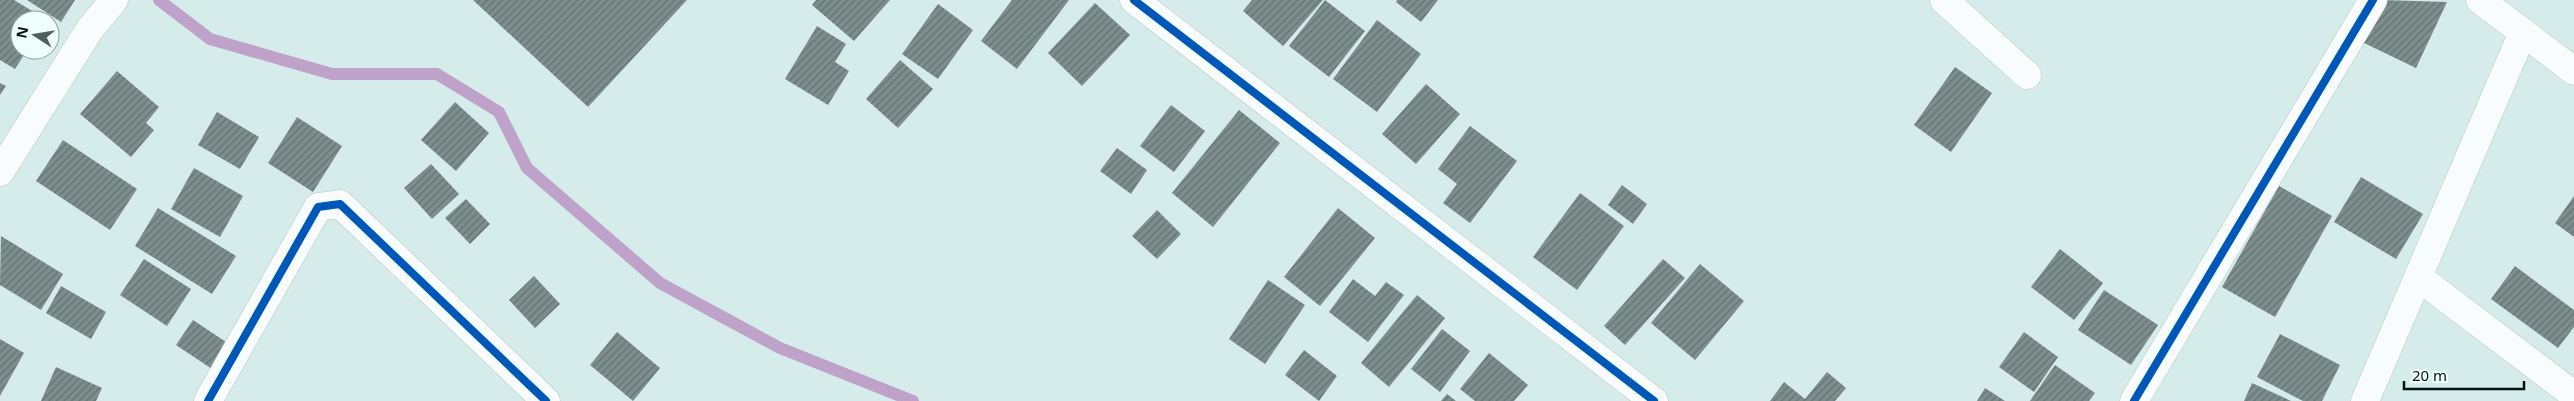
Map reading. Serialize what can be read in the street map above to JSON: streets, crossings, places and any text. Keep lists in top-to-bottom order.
{
  "scale_bar": "20 m",
  "north": "left"
}
